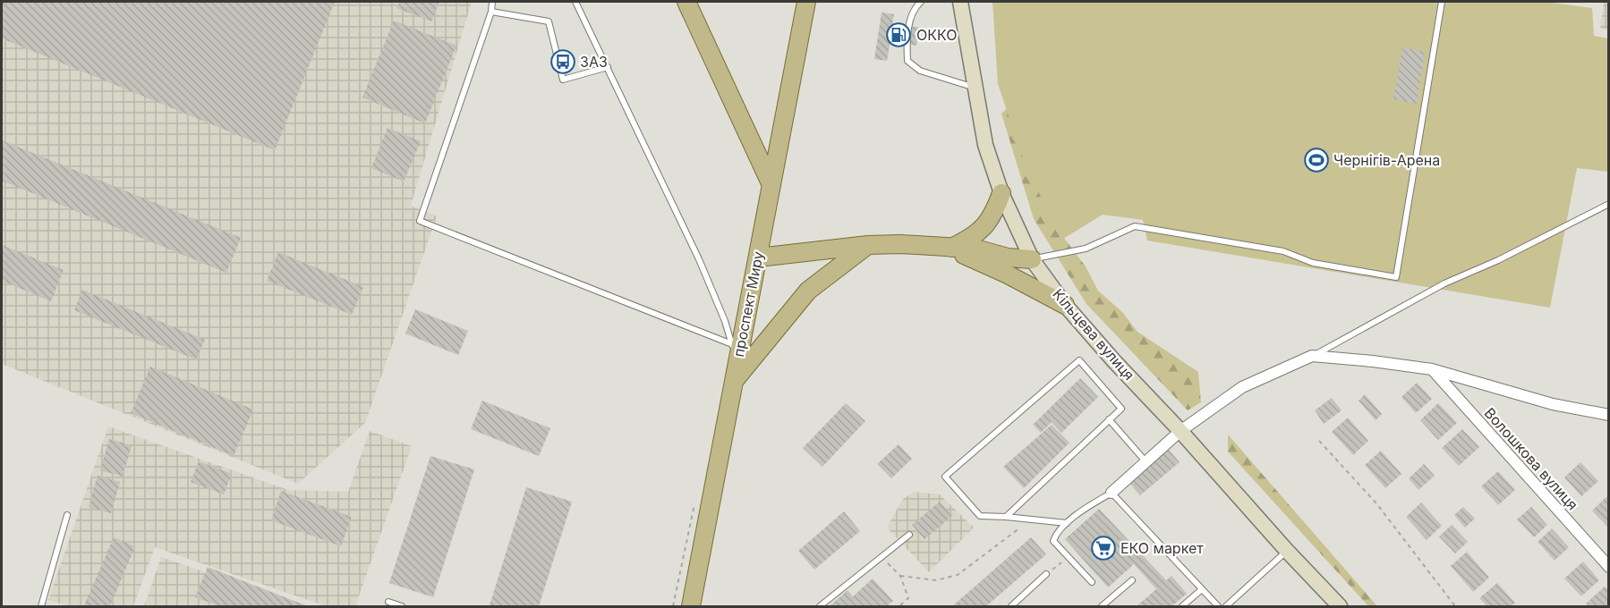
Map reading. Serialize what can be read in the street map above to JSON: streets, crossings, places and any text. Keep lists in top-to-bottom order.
{
  "streets": {
    "main road": ["проспект Миру", "Кільцева вулиця"],
    "street": ["Волошкова вулиця"]
  },
  "places": {
    "fuel station": ["ОККО"],
    "bus stop": ["ЗАЗ"],
    "sports": ["Чернігів-Арена"],
    "supermarket": ["ЕКО маркет"]
  }
}
